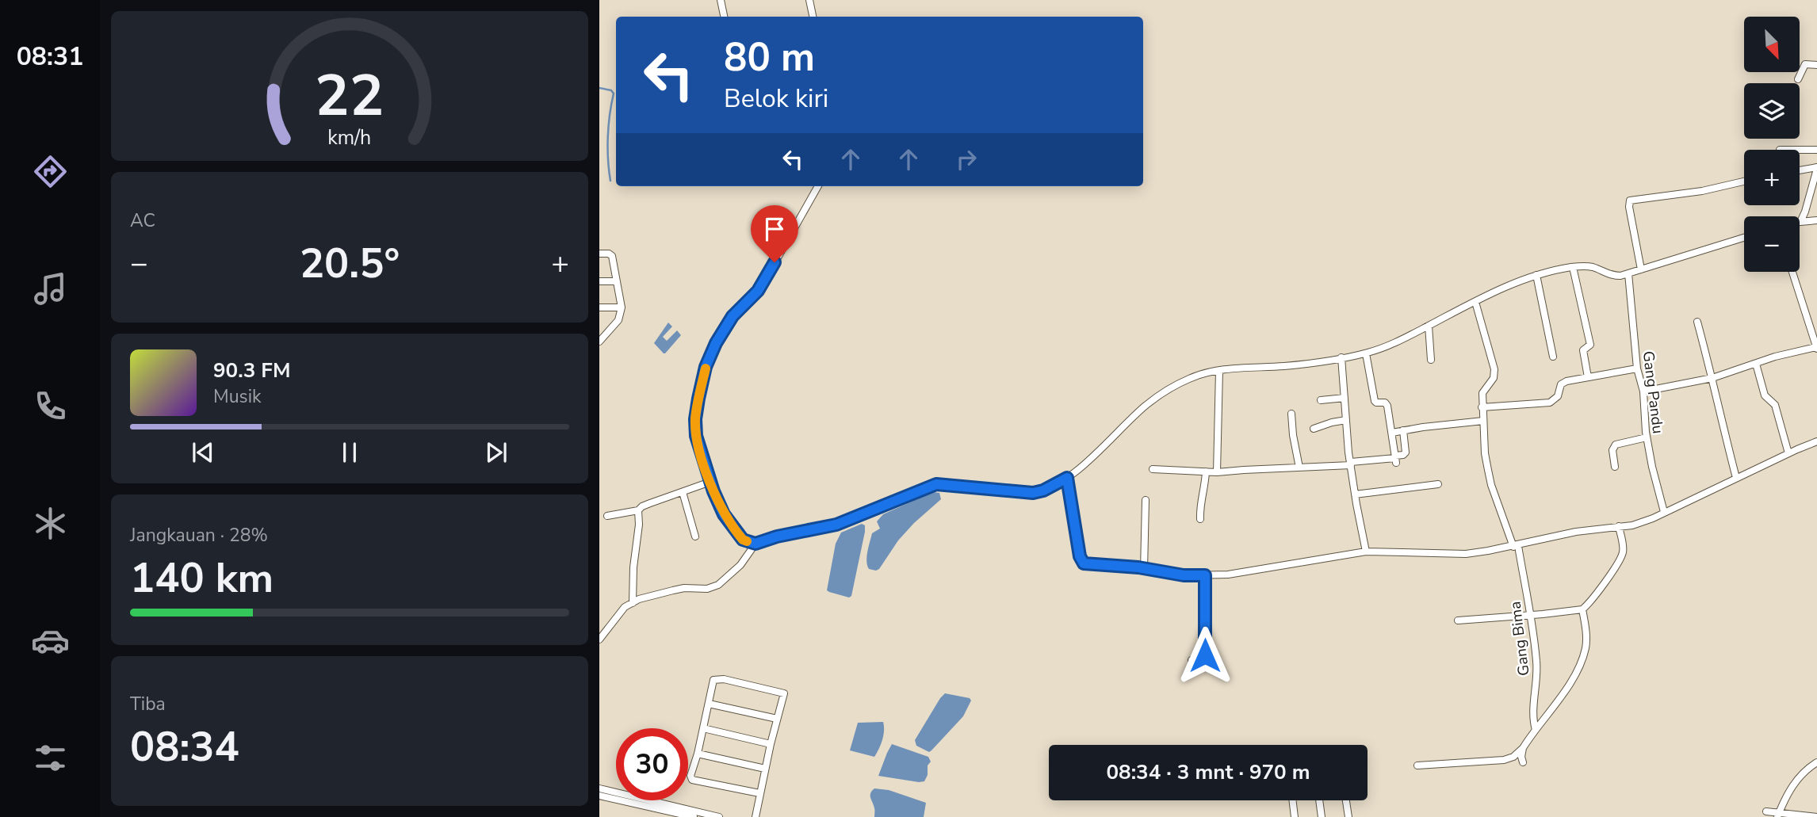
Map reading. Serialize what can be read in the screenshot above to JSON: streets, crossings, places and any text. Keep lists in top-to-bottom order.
{
  "streets": {
    "street": ["Gang Pandu", "Gang Bima"]
  },
  "north": "bottom right",
  "page": {
    "tabs": "08:31",
    "map_buttons": ["+", "−"],
    "turn": ["80 m", "Belok kiri"],
    "tile": [
      "AC",
      ["Jangkauan · 28%", "140 km"],
      ["Tiba", "08:34"]
    ],
    "heat": ["−", "20.5°", "+"],
    "song": ["90.3 FM", "Musik"],
    "limit": "30",
    "trip": "08:34 · 3 mnt · 970 m",
    "gauge": ["22", "km/h"]
  }
}
